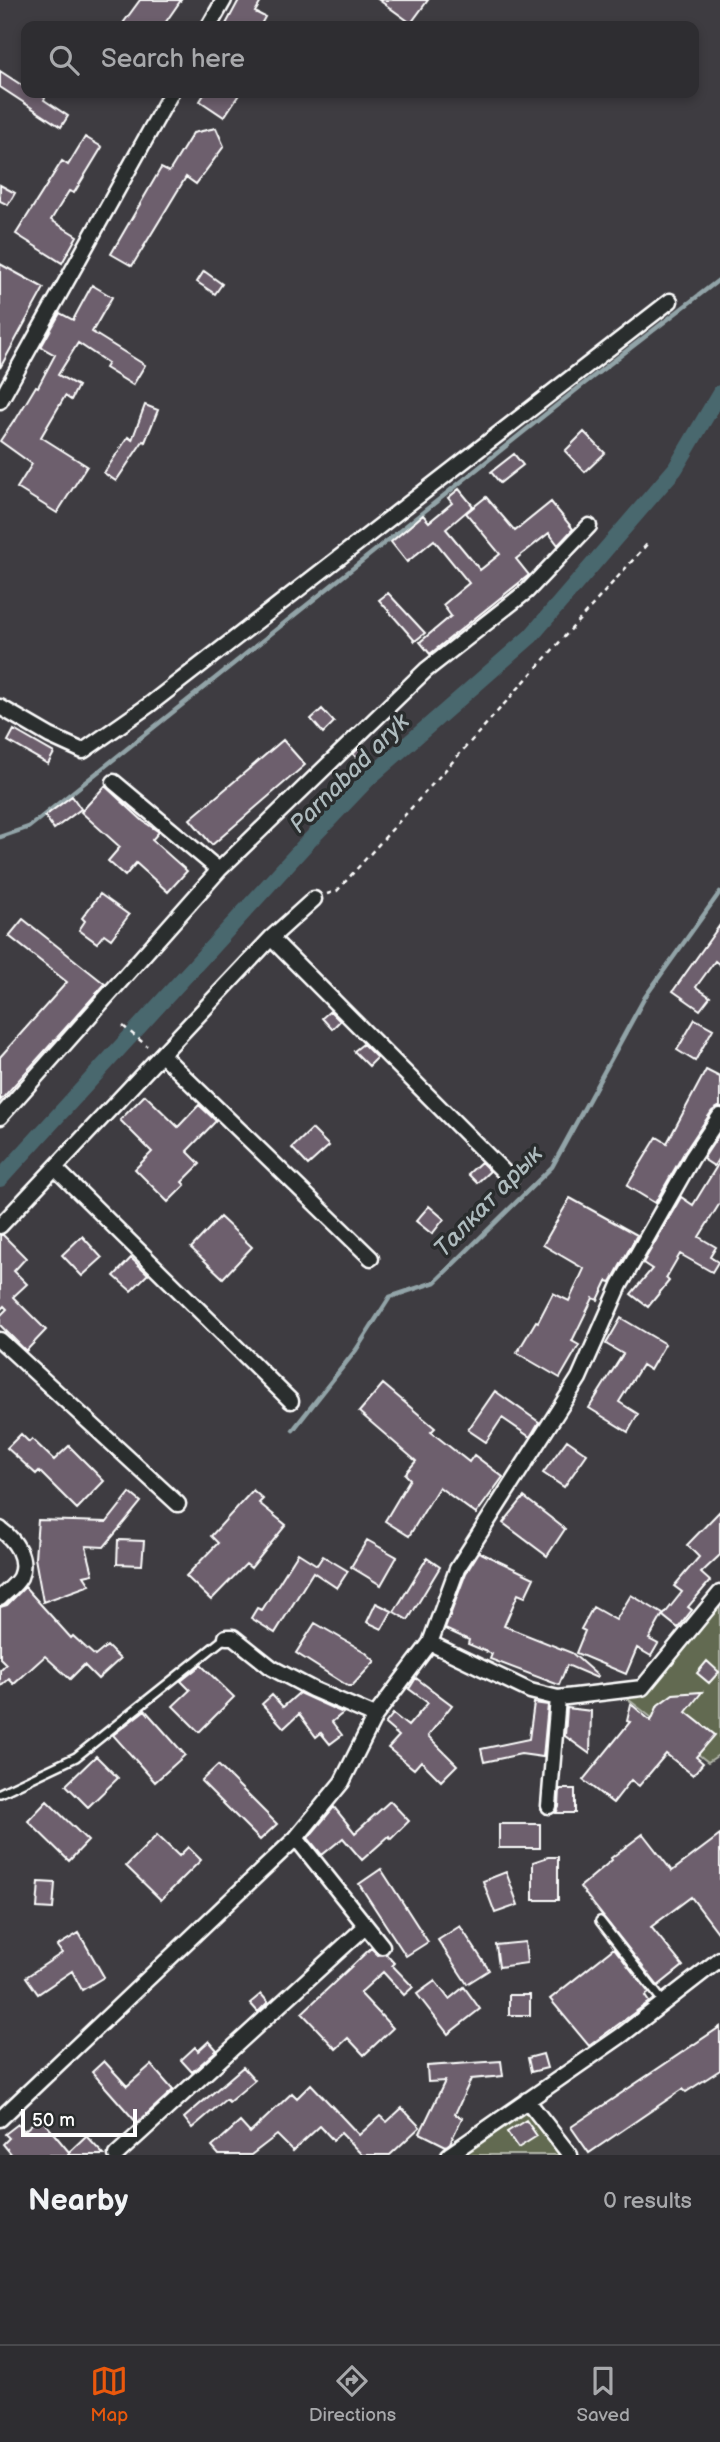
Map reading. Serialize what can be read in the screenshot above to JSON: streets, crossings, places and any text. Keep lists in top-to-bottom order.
{
  "water": ["Parnabad aryk", "Талкат арык"],
  "scale_bar": "50 m",
  "page": {
    "search": "Search here",
    "scale": "50 m",
    "heading": ["Nearby", "0 results"],
    "nav": ["Map", "Directions", "Saved"]
  }
}
